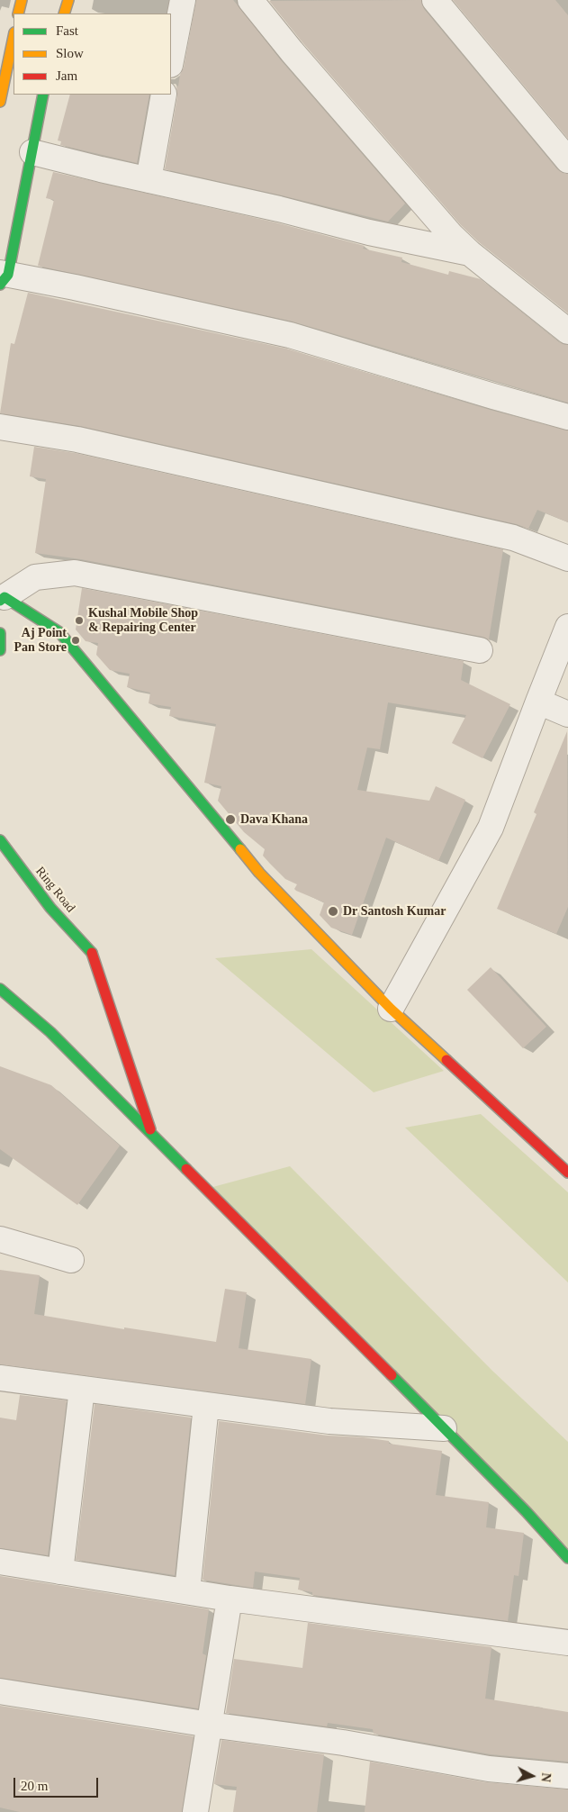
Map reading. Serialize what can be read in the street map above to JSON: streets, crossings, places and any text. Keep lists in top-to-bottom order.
{
  "streets": {
    "street": ["Ring Road"]
  },
  "places": [
    "Kushal Mobile Shop & Repairing Center",
    "Aj Point Pan Store",
    "Dava Khana",
    "Dr Santosh Kumar"
  ],
  "legend": ["Fast", "Slow", "Jam"],
  "scale_bar": "20 m",
  "north": "right"
}
